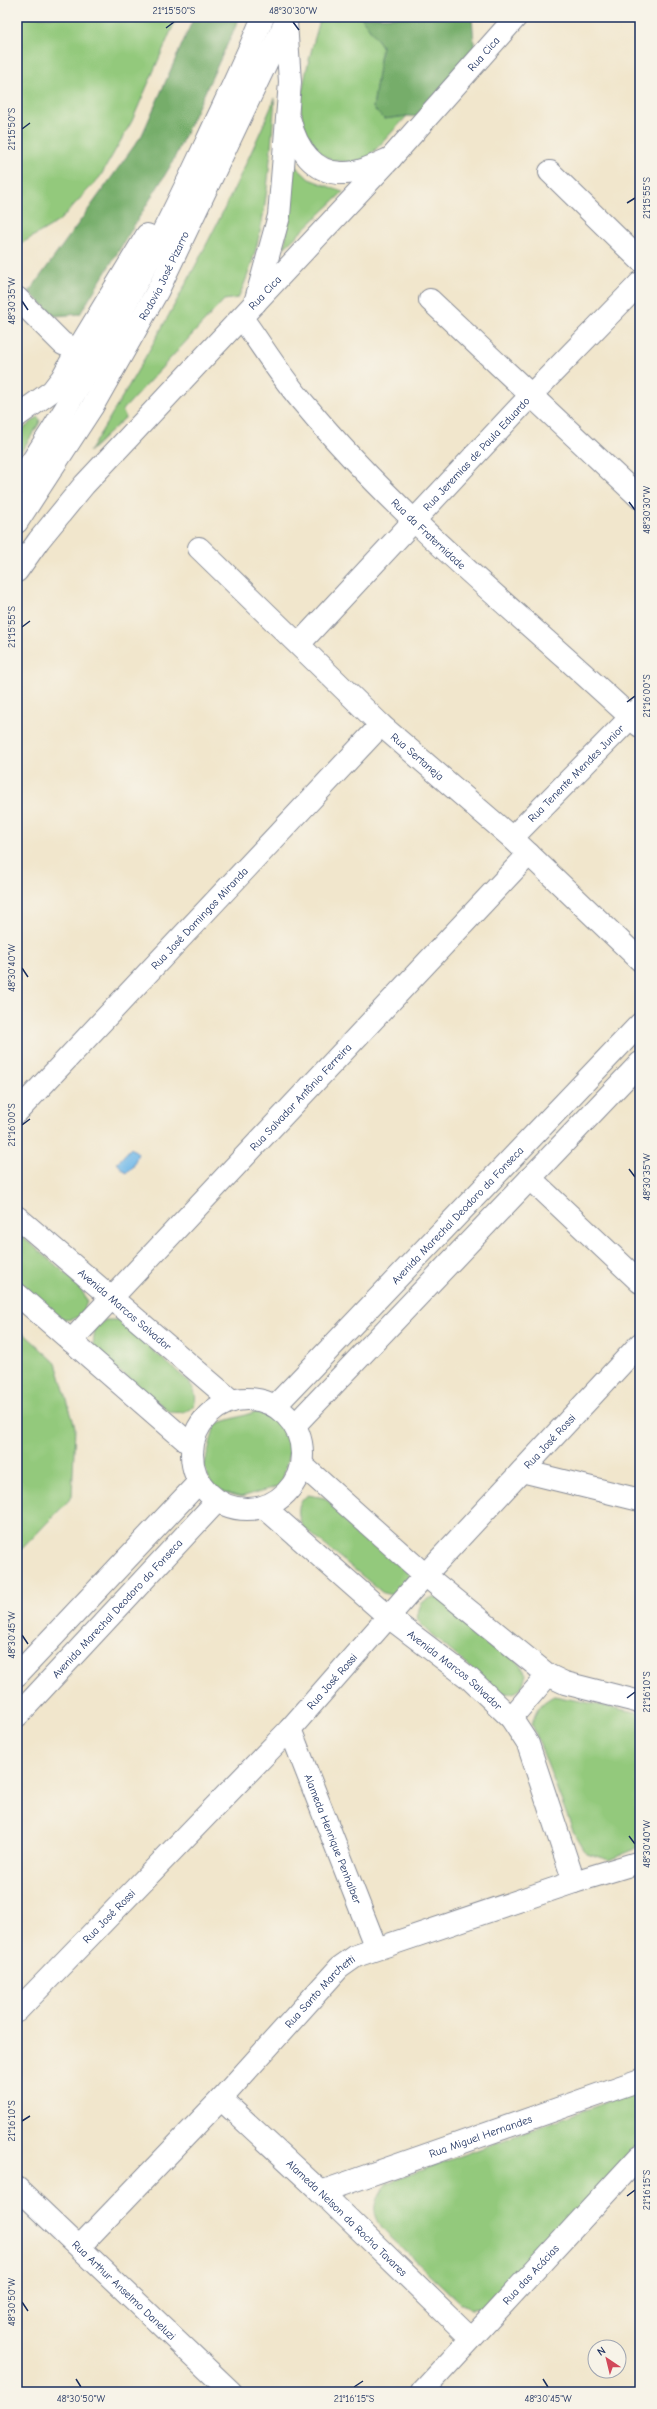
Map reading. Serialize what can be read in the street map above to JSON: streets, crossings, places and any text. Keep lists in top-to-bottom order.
{
  "streets": {
    "street": [
      "Rua Cica",
      "Rodovia José Pizarro",
      "Rua Jeremias de Paula Eduardo",
      "Rua da Fraternidade",
      "Rua Sertaneja",
      "Rua Tenente Mendes Junior",
      "Rua José Domingos Miranda",
      "Rua Salvador Antônio Ferreira",
      "Avenida Marechal Deodoro da Fonseca",
      "Avenida Marcos Salvador",
      "Rua José Rossi",
      "Alameda Henrique Penhalber",
      "Rua Santo Marchetti",
      "Rua Miguel Hernandes",
      "Alameda Nelson da Rocha Tavares",
      "Rua das Acácias",
      "Rua Arthur Anselmo Daneluzi"
    ]
  },
  "crossings": [
    ["Rua Cica", "Rua da Fraternidade"],
    ["Rua Jeremias de Paula Eduardo", "Rua da Fraternidade"],
    ["Rua Jeremias de Paula Eduardo", "Rua Sertaneja"],
    ["Rua da Fraternidade", "Rua Tenente Mendes Junior"],
    ["Rua Sertaneja", "Rua Tenente Mendes Junior"],
    ["Rua Sertaneja", "Rua José Domingos Miranda"],
    ["Rua Sertaneja", "Rua Salvador Antônio Ferreira"],
    ["Rua Salvador Antônio Ferreira", "Avenida Marcos Salvador"],
    ["Avenida Marechal Deodoro da Fonseca", "Avenida Marcos Salvador"],
    ["Avenida Marcos Salvador", "Rua José Rossi"],
    ["Avenida Marcos Salvador", "Rua Santo Marchetti"],
    ["Rua José Rossi", "Alameda Henrique Penhalber"],
    ["Alameda Henrique Penhalber", "Rua Santo Marchetti"],
    ["Rua Santo Marchetti", "Alameda Nelson da Rocha Tavares"],
    ["Rua Santo Marchetti", "Rua Arthur Anselmo Daneluzi"],
    ["Rua Miguel Hernandes", "Alameda Nelson da Rocha Tavares"],
    ["Alameda Nelson da Rocha Tavares", "Rua das Acácias"]
  ],
  "north": "top left",
  "coordinates": [
    "21°15'50\"S",
    "48°30'30\"W",
    "21°15'55\"S",
    "48°30'35\"W",
    "21°16'00\"S",
    "48°30'40\"W",
    "48°30'45\"W",
    "21°16'10\"S",
    "21°16'15\"S",
    "48°30'50\"W"
  ]
}
